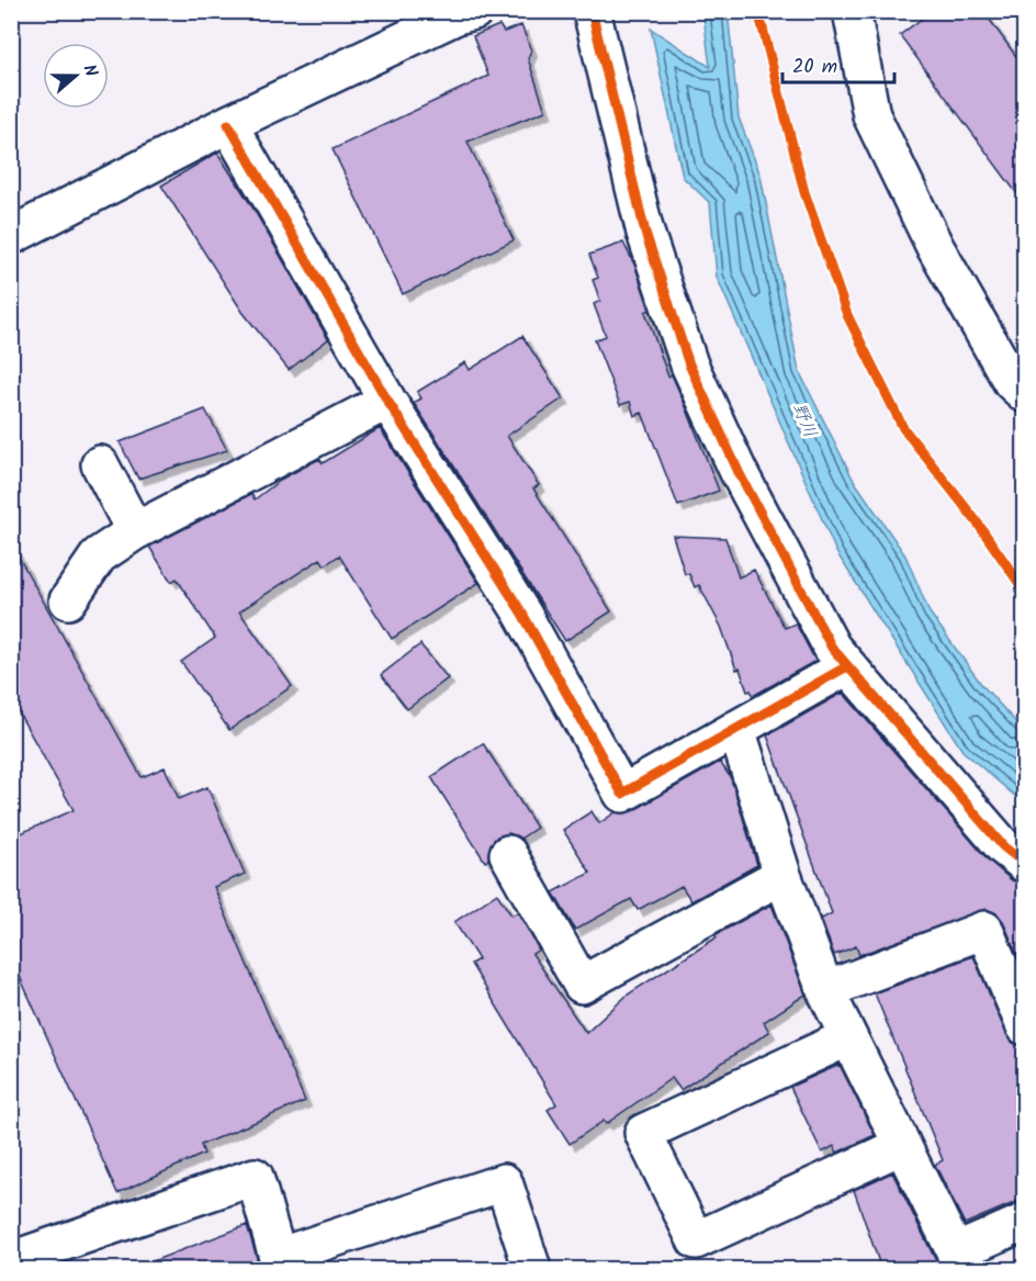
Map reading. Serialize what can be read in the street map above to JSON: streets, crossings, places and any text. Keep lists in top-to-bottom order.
{
  "water": ["野川"],
  "scale_bar": "20 m",
  "north": "right"
}
